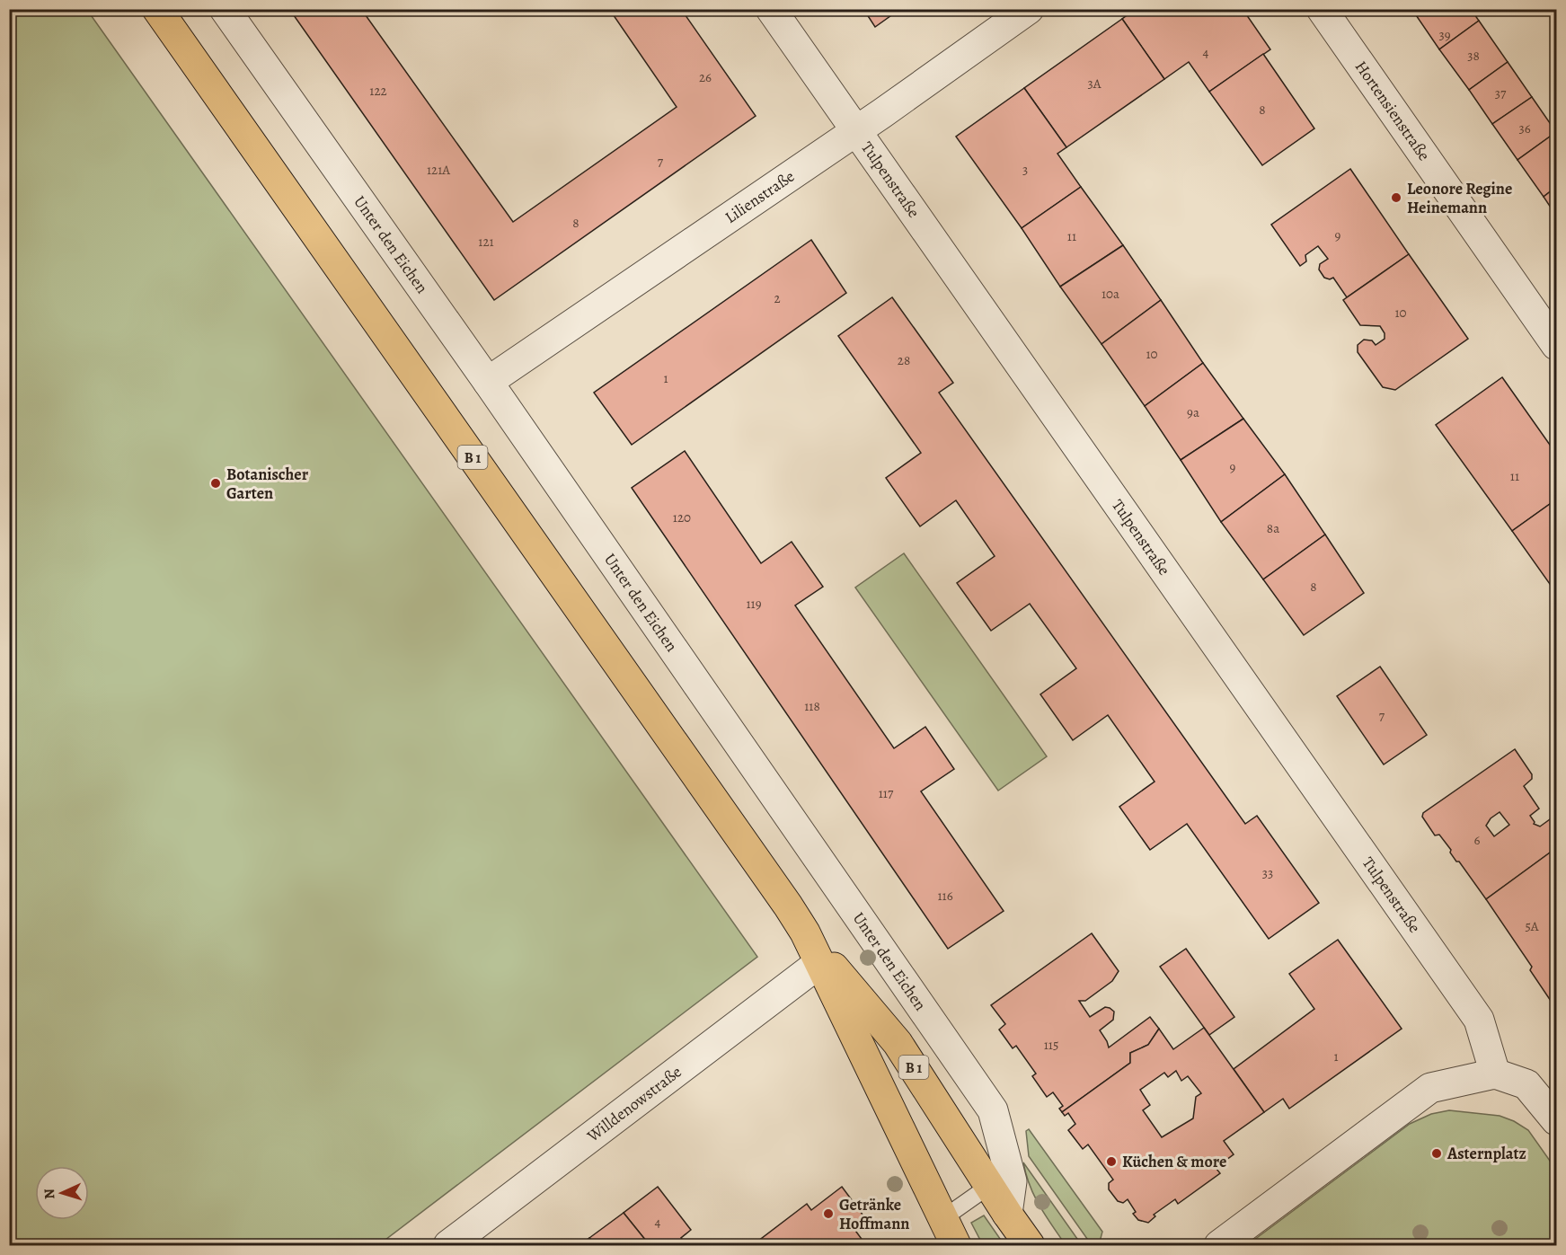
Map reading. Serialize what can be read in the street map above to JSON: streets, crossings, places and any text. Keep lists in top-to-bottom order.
{
  "streets": {
    "main road": ["B 1"],
    "street": [
      "Hortensienstraße",
      "Tulpenstraße",
      "Lilienstraße",
      "Unter den Eichen",
      "Willdenowstraße"
    ]
  },
  "crossings": [
    ["Tulpenstraße", "Lilienstraße"],
    ["Lilienstraße", "Unter den Eichen"],
    ["Unter den Eichen", "B 1"],
    ["B 1", "Willdenowstraße"]
  ],
  "places": [
    "Leonore Regine Heinemann",
    "Botanischer Garten",
    "Asternplatz",
    "Küchen & more",
    "Getränke Hoffmann"
  ],
  "house_numbers": [
    "39",
    "4",
    "38",
    "26",
    "3A",
    "122",
    "37",
    "8",
    "36",
    "7",
    "121A",
    "3",
    "8",
    "9",
    "11",
    "121",
    "10a",
    "2",
    "10",
    "10",
    "28",
    "1",
    "9a",
    "9",
    "11",
    "120",
    "8a",
    "8",
    "119",
    "118",
    "7",
    "117",
    "6",
    "33",
    "116",
    "5A",
    "115",
    "1",
    "4"
  ],
  "north": "left"
}
